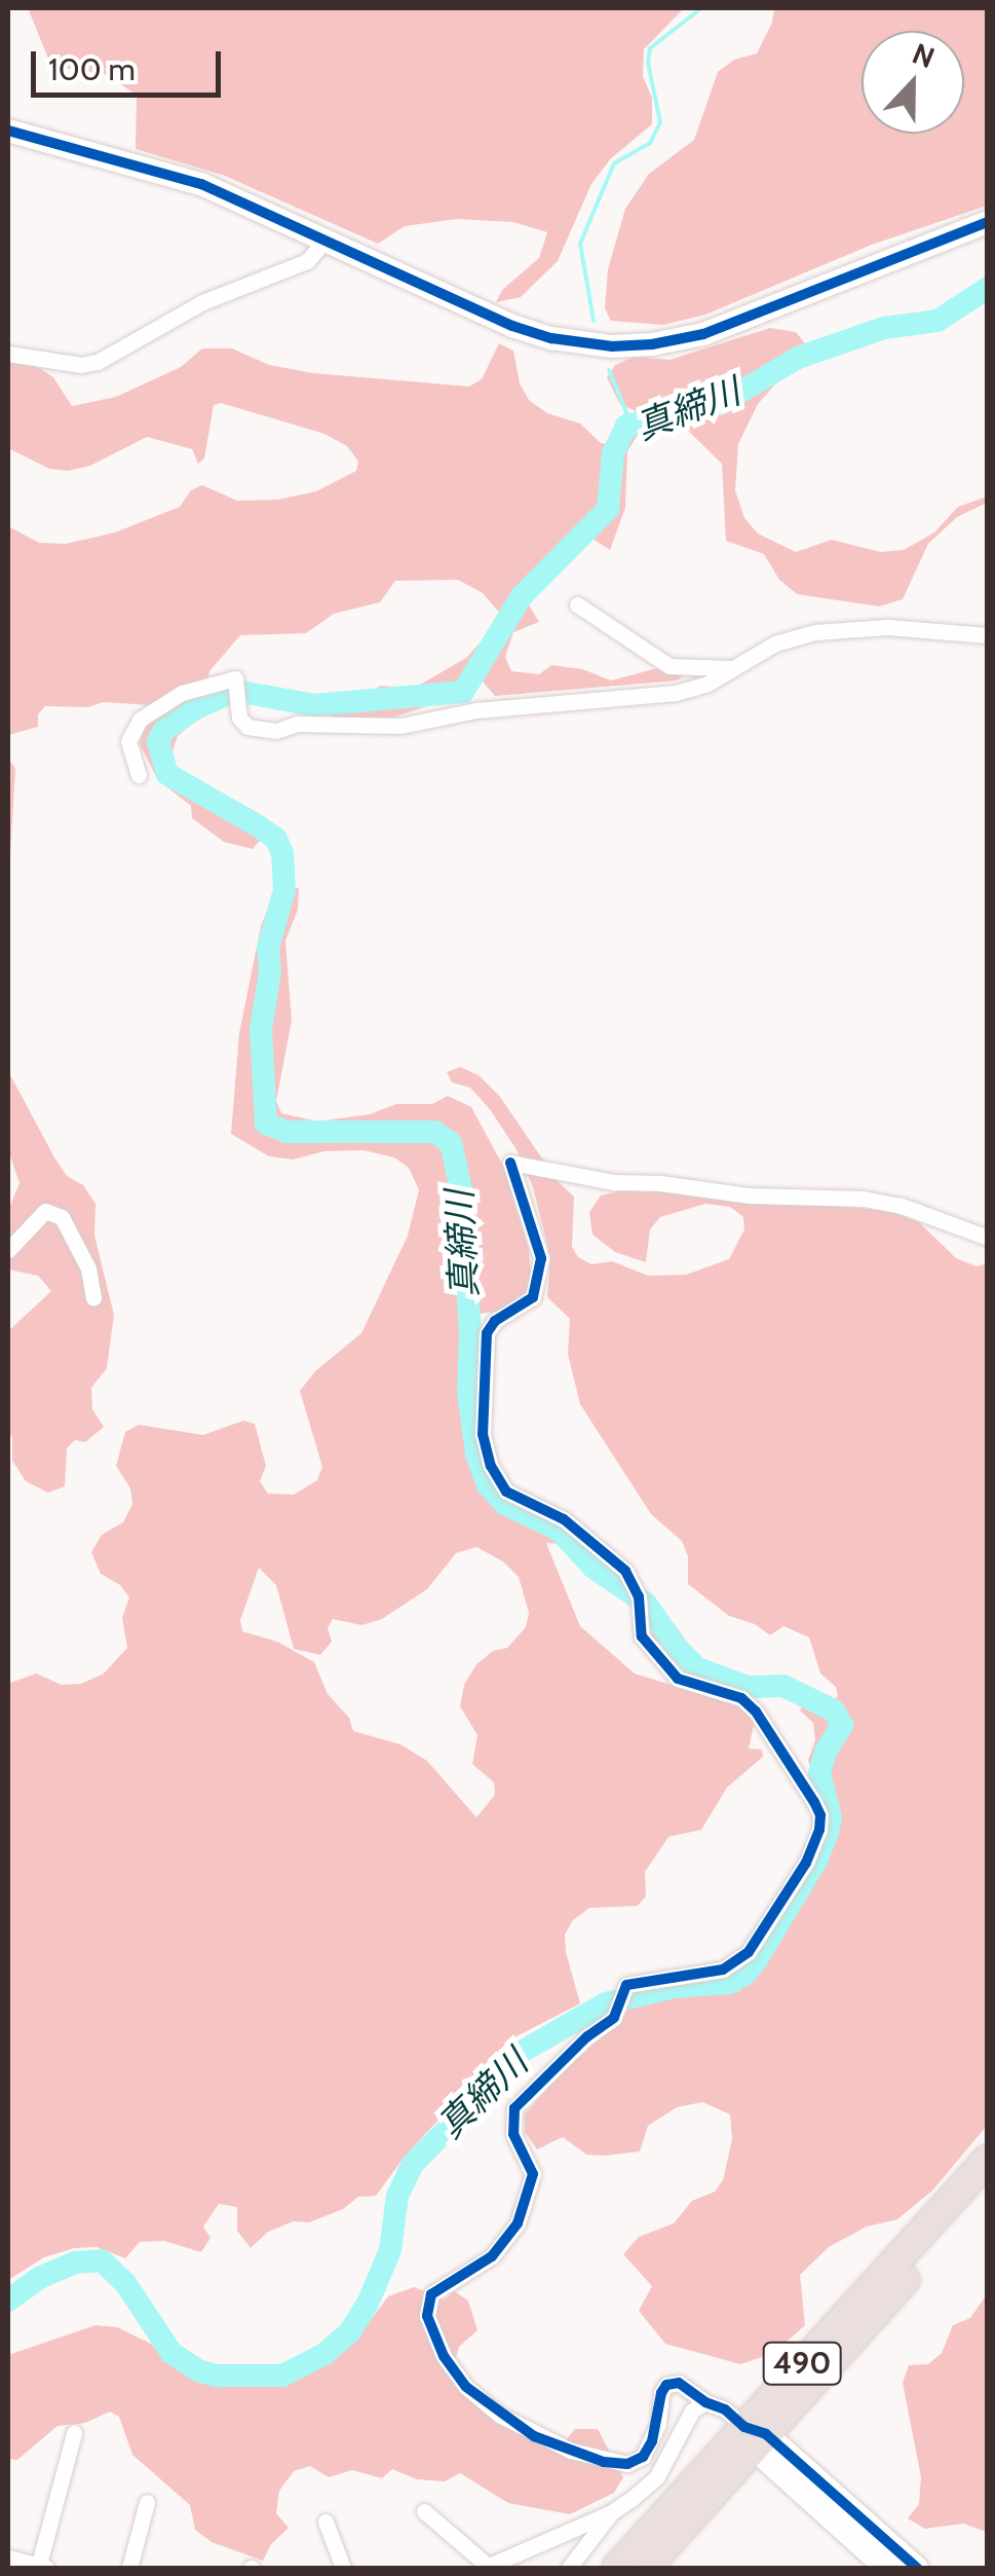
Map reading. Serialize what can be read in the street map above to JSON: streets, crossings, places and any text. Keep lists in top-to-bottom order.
{
  "streets": {
    "highway": ["490"]
  },
  "water": ["真締川"],
  "scale_bar": "100 m",
  "north": "top"
}
